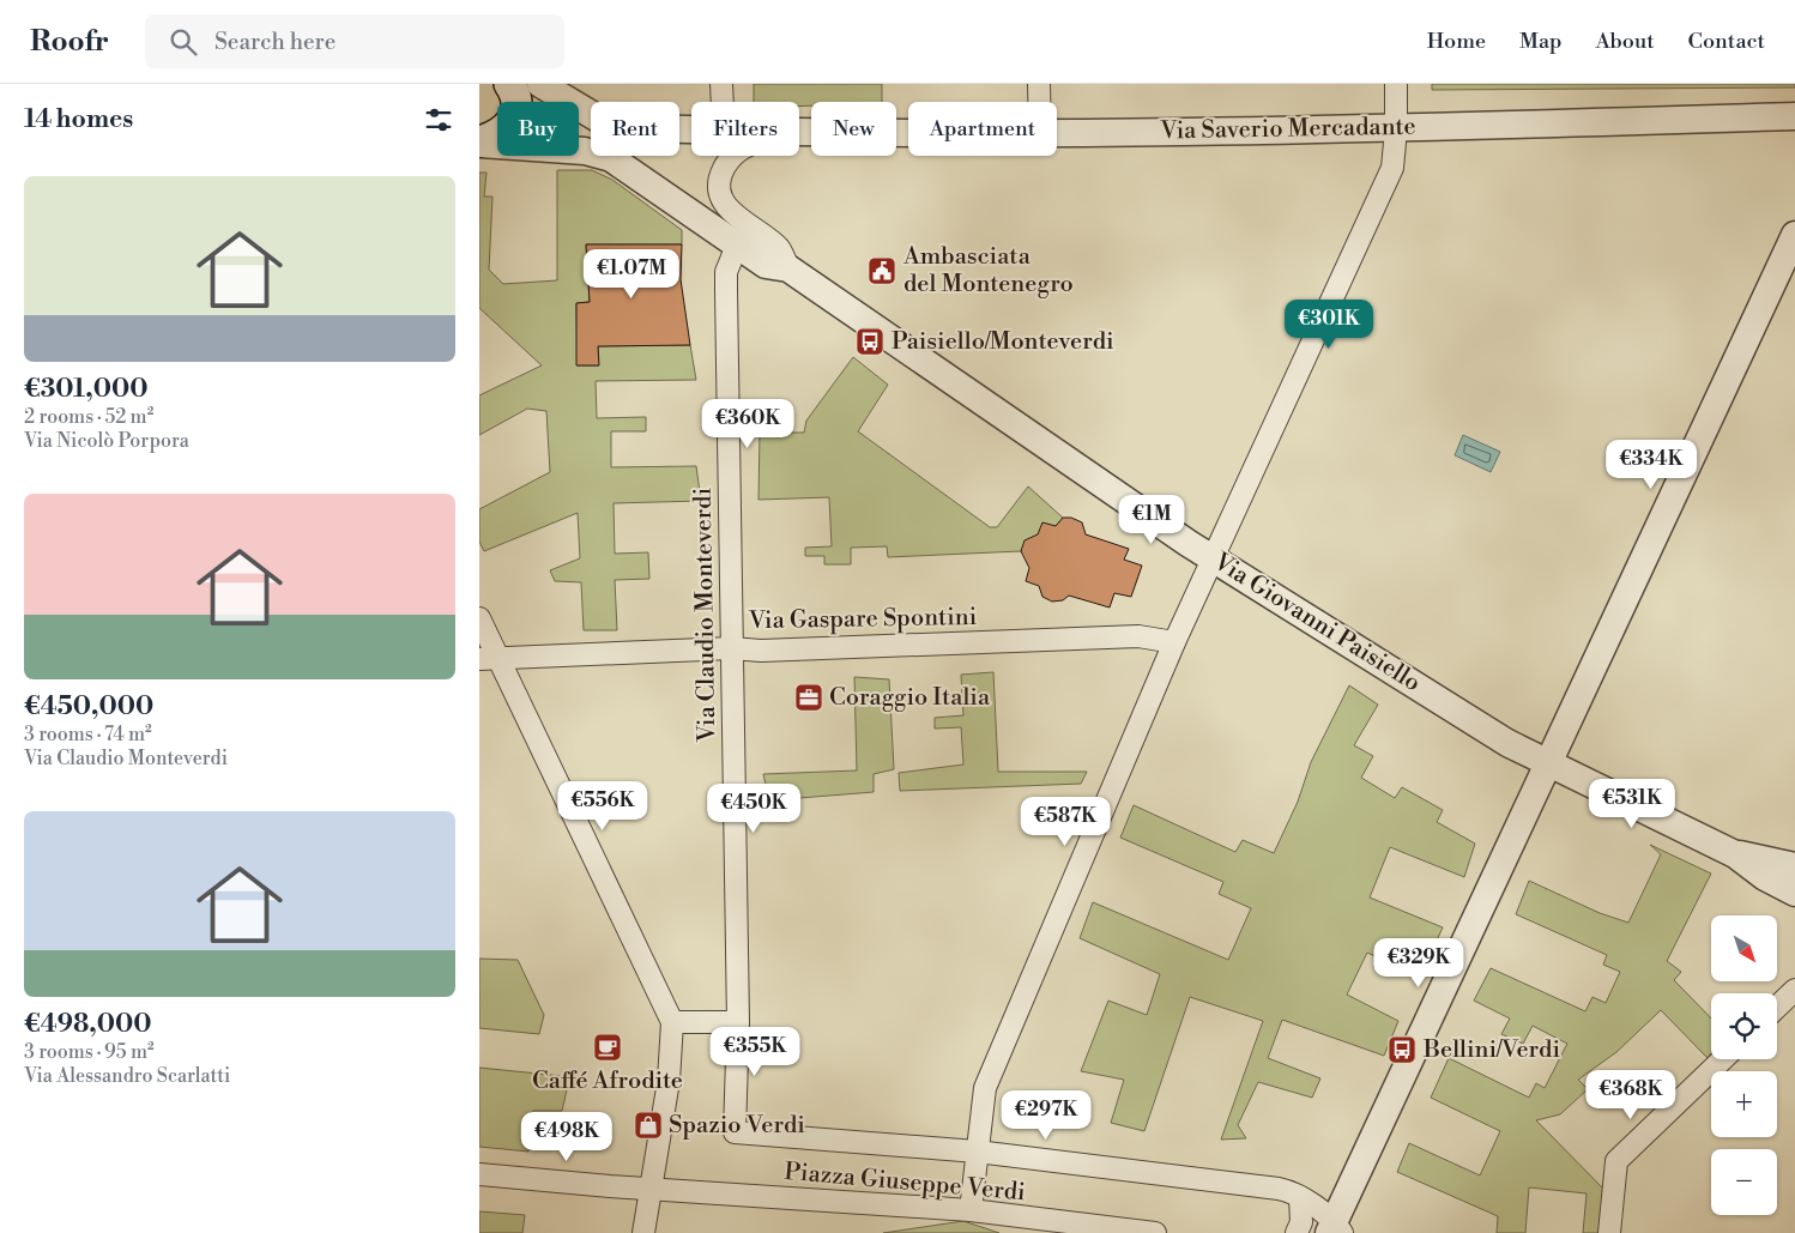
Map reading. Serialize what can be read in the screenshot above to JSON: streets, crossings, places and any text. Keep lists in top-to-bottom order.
{
  "streets": {
    "street": [
      "Via Saverio Mercadante",
      "Via Claudio Monteverdi",
      "Via Gaspare Spontini",
      "Via Giovanni Paisiello",
      "Piazza Giuseppe Verdi"
    ]
  },
  "crossings": [
    ["Via Claudio Monteverdi", "Via Gaspare Spontini"],
    ["Via Claudio Monteverdi", "Via Giovanni Paisiello"],
    ["Via Claudio Monteverdi", "Piazza Giuseppe Verdi"]
  ],
  "places": {
    "public building": ["Ambasciata del Montenegro"],
    "bus stop": ["Paisiello/Monteverdi", "Bellini/Verdi"],
    "office": ["Coraggio Italia"],
    "cafe": ["Caffé Afrodite"],
    "shop": ["Spazio Verdi"]
  },
  "north": "bottom right",
  "page": {
    "header": "Roofr",
    "search": "Search here",
    "nav": [
      "Home",
      "Map",
      "About",
      "Contact"
    ],
    "heading": "14 homes",
    "chip": [
      "Buy",
      "Rent",
      "Filters",
      "New",
      "Apartment"
    ],
    "list": [
      {
        "name": "€301,000",
        "note": "2 rooms · 52 m² · Via Nicolò Porpora"
      },
      {
        "name": "€450,000",
        "note": "3 rooms · 74 m² · Via Claudio Monteverdi"
      },
      {
        "name": "€498,000",
        "note": "3 rooms · 95 m² · Via Alessandro Scarlatti"
      }
    ],
    "price": [
      "€1.07M",
      "€301K",
      "€360K",
      "€334K",
      "€1M",
      "€531K",
      "€556K",
      "€450K",
      "€587K",
      "€329K",
      "€355K",
      "€368K",
      "€297K",
      "€498K"
    ],
    "map_buttons": ["+", "−"]
  }
}
